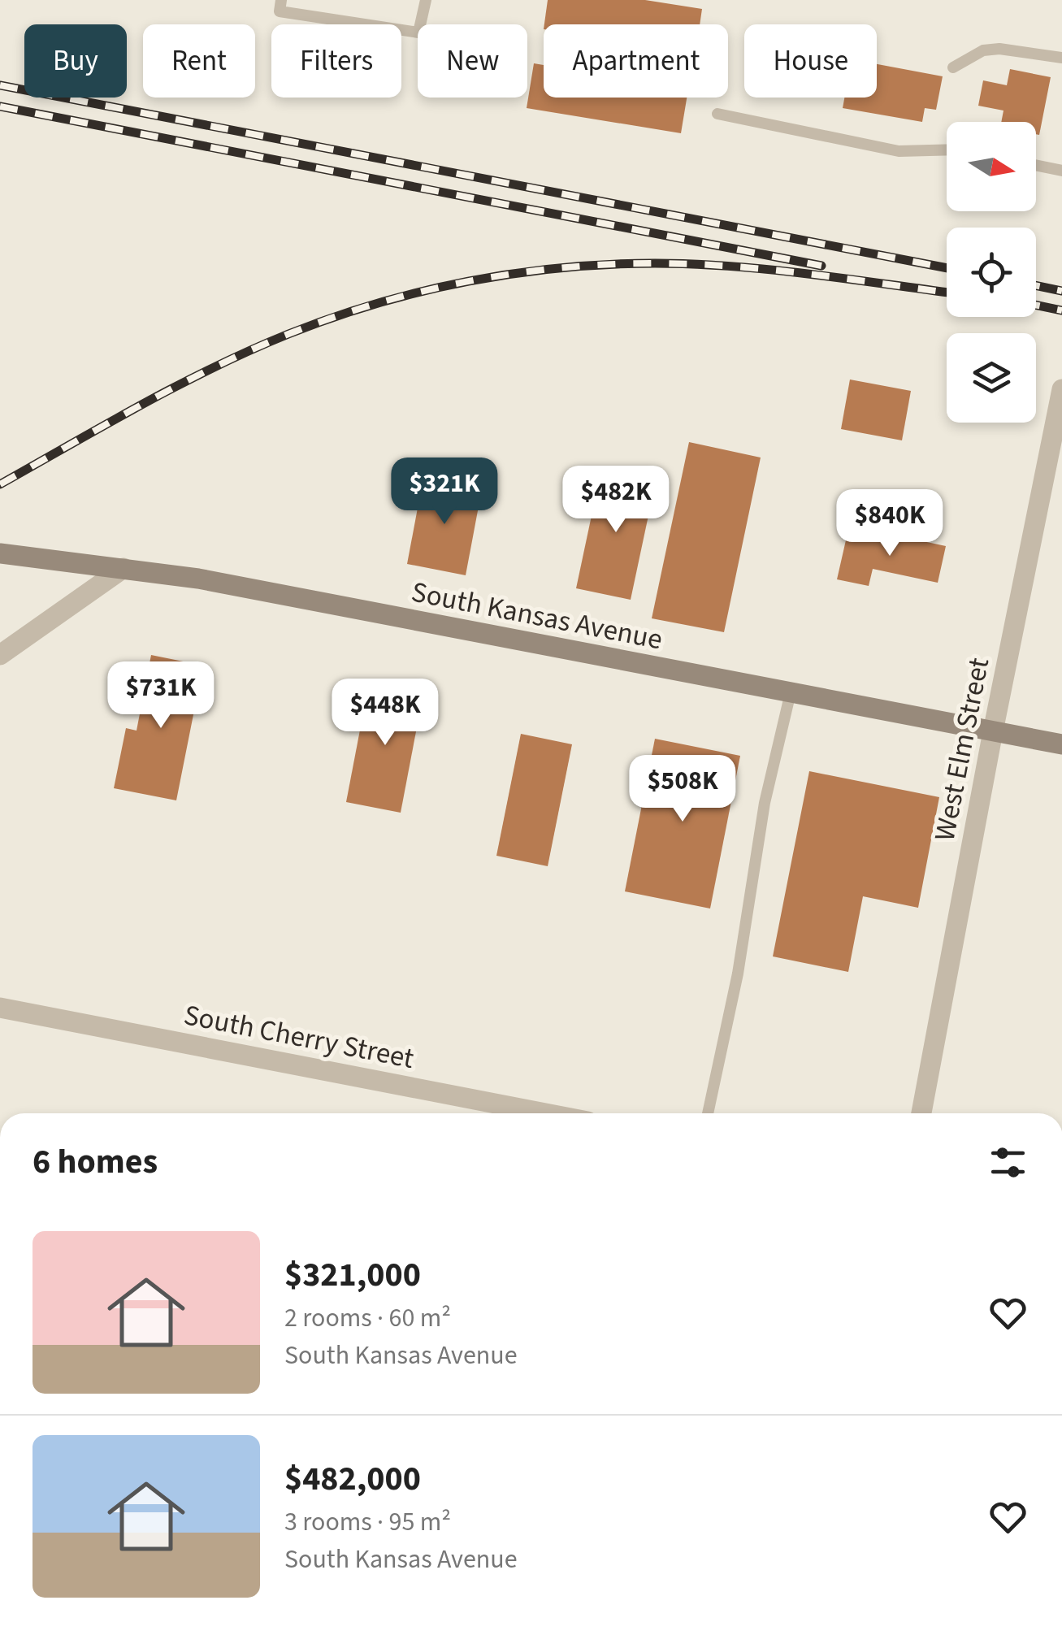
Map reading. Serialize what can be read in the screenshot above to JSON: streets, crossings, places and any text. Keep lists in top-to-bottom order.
{
  "streets": {
    "main road": ["South Kansas Avenue"],
    "street": ["West Elm Street", "South Cherry Street"]
  },
  "crossings": [
    ["South Kansas Avenue", "West Elm Street"]
  ],
  "north": "right",
  "page": {
    "chip": [
      "Buy",
      "Rent",
      "Filters",
      "New",
      "Apartment",
      "House"
    ],
    "price": [
      "$321K",
      "$482K",
      "$840K",
      "$731K",
      "$448K",
      "$508K"
    ],
    "heading": "6 homes",
    "list": [
      {
        "name": "$321,000",
        "note": "2 rooms · 60 m² · South Kansas Avenue"
      },
      {
        "name": "$482,000",
        "note": "3 rooms · 95 m² · South Kansas Avenue"
      }
    ]
  }
}
